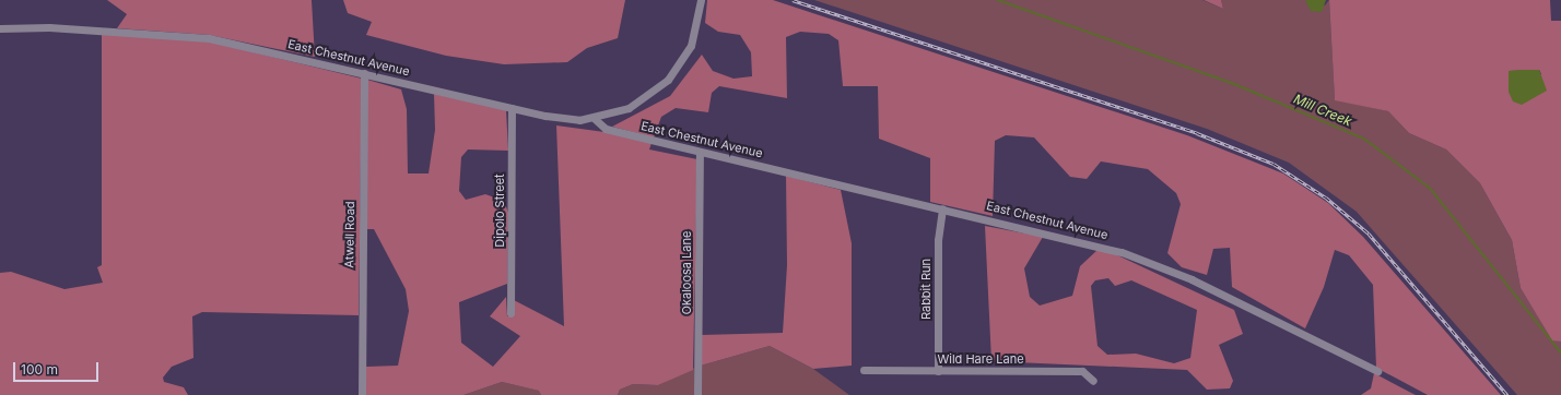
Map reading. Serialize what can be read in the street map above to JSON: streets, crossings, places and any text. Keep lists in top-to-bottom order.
{
  "streets": {
    "street": [
      "East Chestnut Avenue",
      "Dipolo Street",
      "Atwell Road",
      "Okaloosa Lane",
      "Rabbit Run",
      "Wild Hare Lane"
    ]
  },
  "crossings": [
    ["East Chestnut Avenue", "Dipolo Street"],
    ["East Chestnut Avenue", "Atwell Road"],
    ["East Chestnut Avenue", "Okaloosa Lane"],
    ["East Chestnut Avenue", "Rabbit Run"],
    ["Rabbit Run", "Wild Hare Lane"]
  ],
  "water": ["Mill Creek"],
  "scale_bar": "100 m"
}
